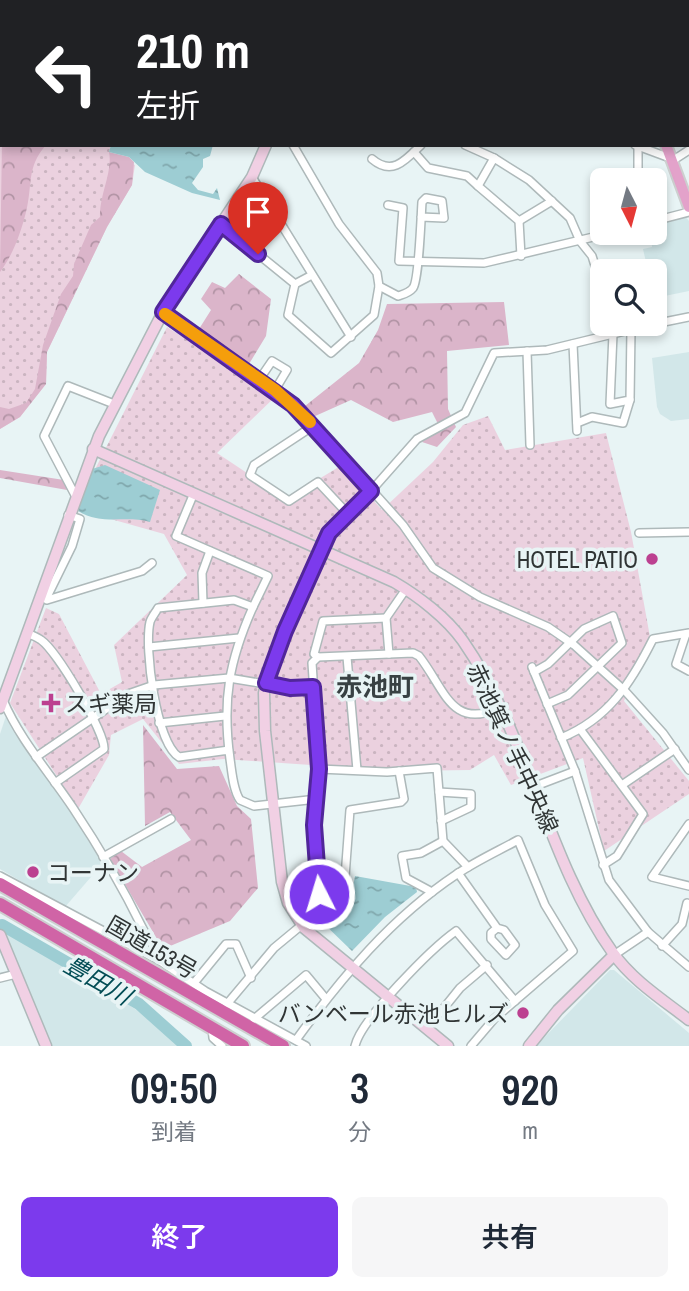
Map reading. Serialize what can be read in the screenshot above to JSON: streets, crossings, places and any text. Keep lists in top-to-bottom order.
{
  "streets": {
    "highway": ["国道153号"],
    "street": ["赤池箕ノ手中央線"]
  },
  "districts": ["赤池町"],
  "water": ["豊田川"],
  "places": {
    "other": ["HOTEL PATIO", "コーナン", "バンベール赤池ヒルズ"],
    "health": ["スギ薬局"]
  },
  "north": "bottom",
  "page": {
    "turn": ["210 m", "左折"],
    "eta": [
      "09:50",
      "到着",
      "3",
      "分",
      "920",
      "m"
    ],
    "buttons": ["終了", "共有"]
  }
}
